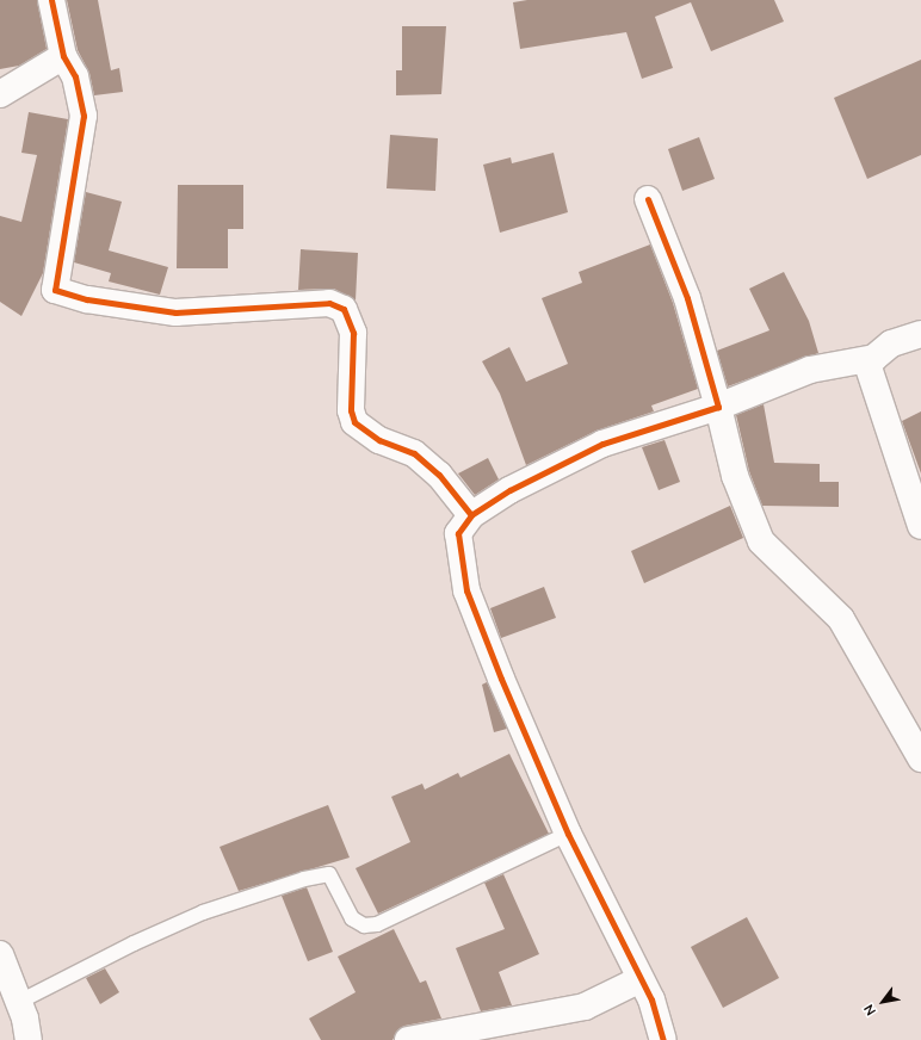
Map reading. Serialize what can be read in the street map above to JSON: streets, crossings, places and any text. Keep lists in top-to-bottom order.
{
  "north": "bottom left"
}
